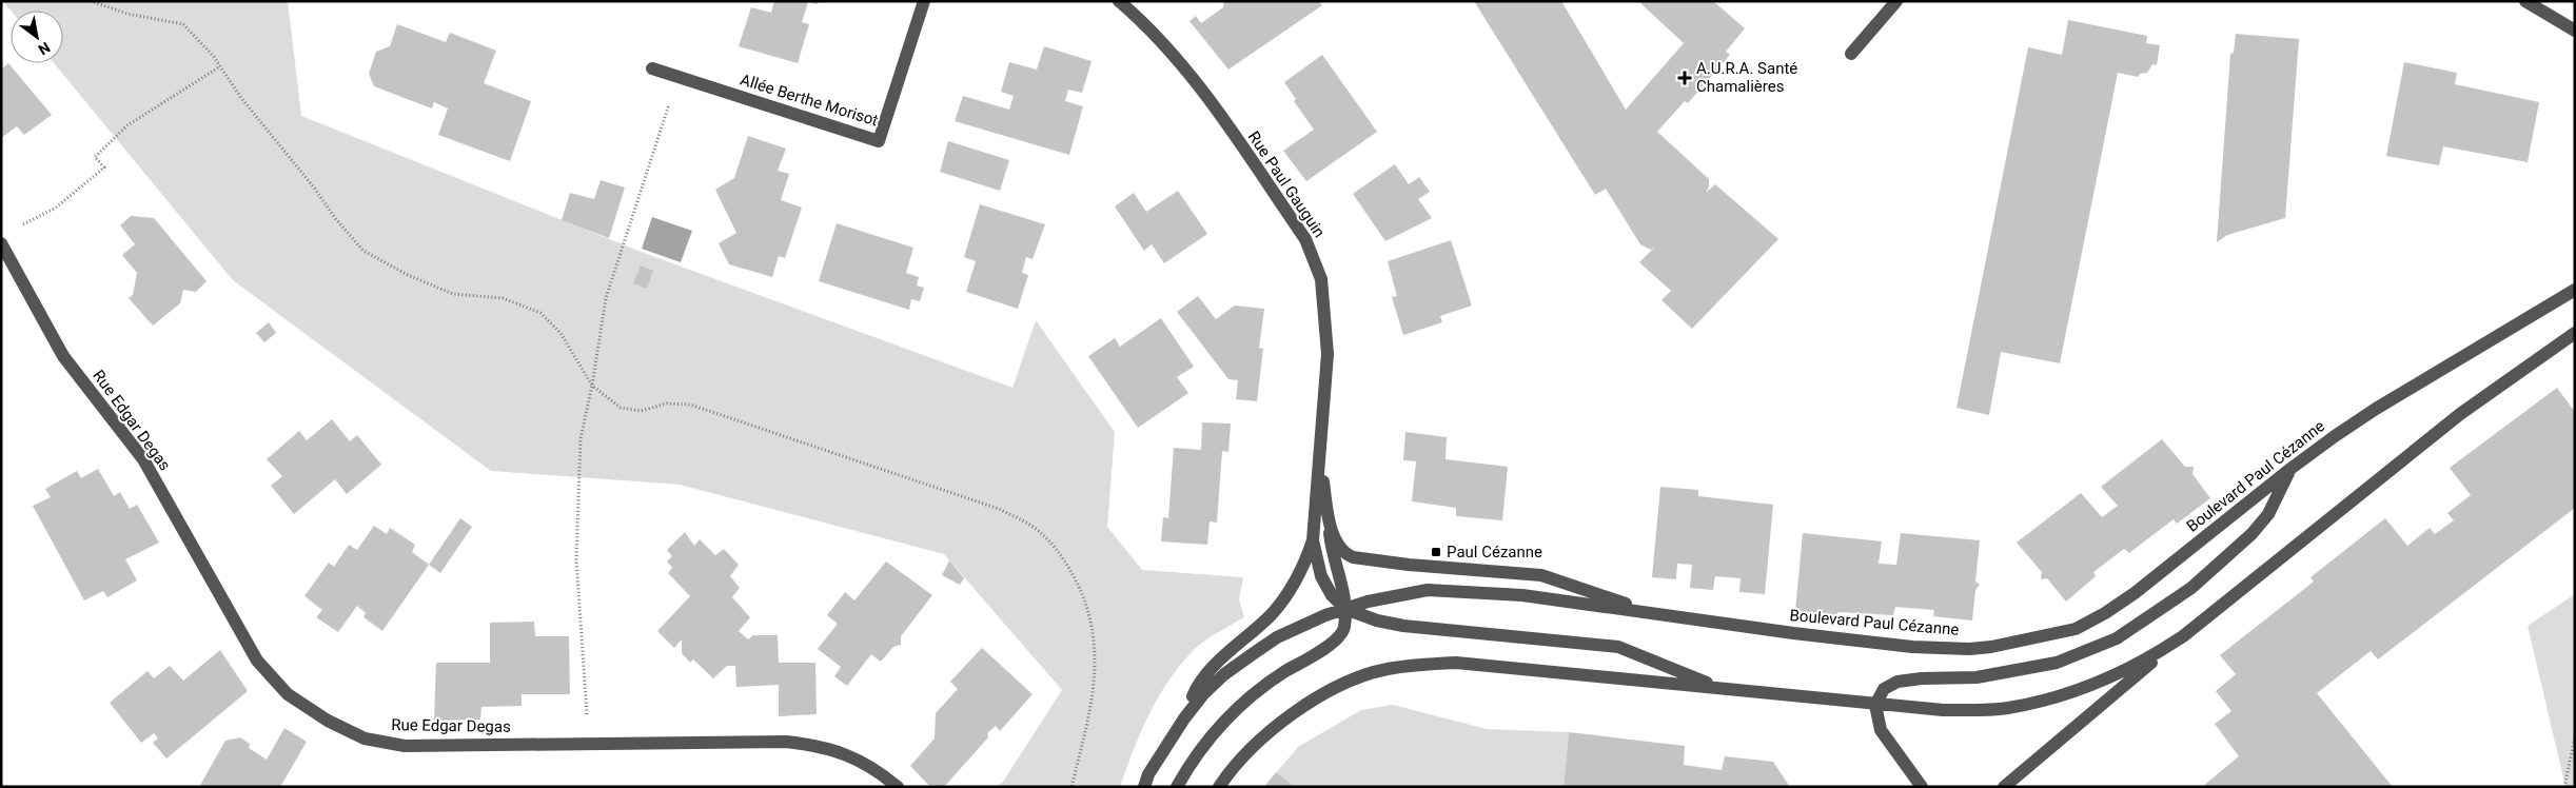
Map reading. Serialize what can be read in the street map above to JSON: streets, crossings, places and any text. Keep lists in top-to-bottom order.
{
  "streets": {
    "street": [
      "Allée Berthe Morisot",
      "Rue Paul Gauguin",
      "Rue Edgar Degas",
      "Boulevard Paul Cézanne"
    ]
  },
  "crossings": [
    ["Rue Paul Gauguin", "Boulevard Paul Cézanne"]
  ],
  "places": {
    "health": ["A.U.R.A. Santé Chamalières"],
    "transit": ["Paul Cézanne"]
  },
  "north": "bottom right"
}
